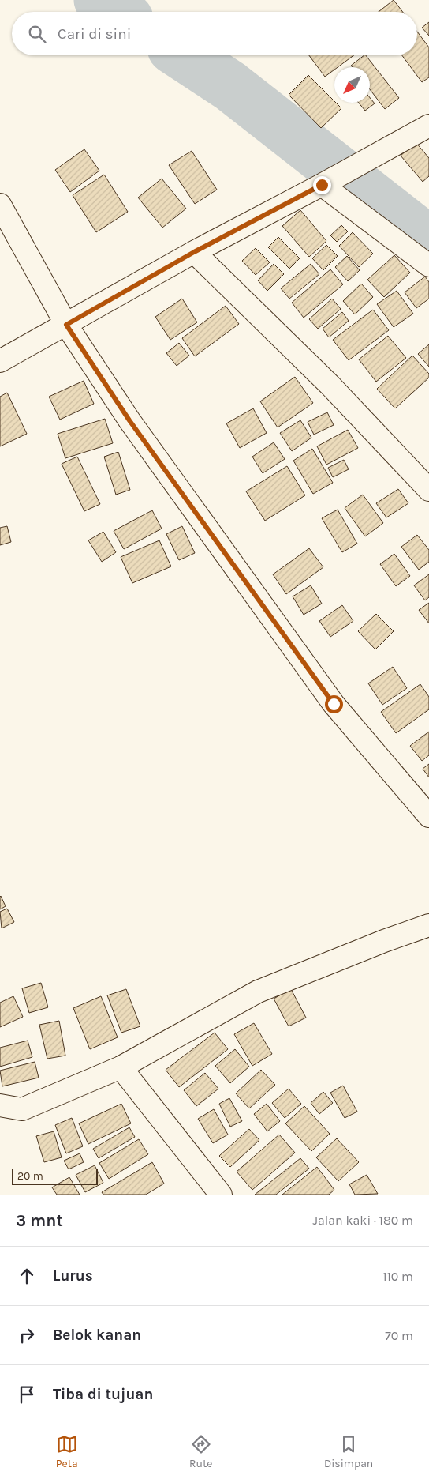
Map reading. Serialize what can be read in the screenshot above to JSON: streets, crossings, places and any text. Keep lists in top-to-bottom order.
{
  "scale_bar": "20 m",
  "north": "bottom left",
  "page": {
    "search": "Cari di sini",
    "scale": "20 m",
    "heading": ["3 mnt", "Jalan kaki · 180 m"],
    "list": [
      ["Lurus", "110 m"],
      ["Belok kanan", "70 m"],
      "Tiba di tujuan"
    ],
    "nav": ["Peta", "Rute", "Disimpan"]
  }
}
